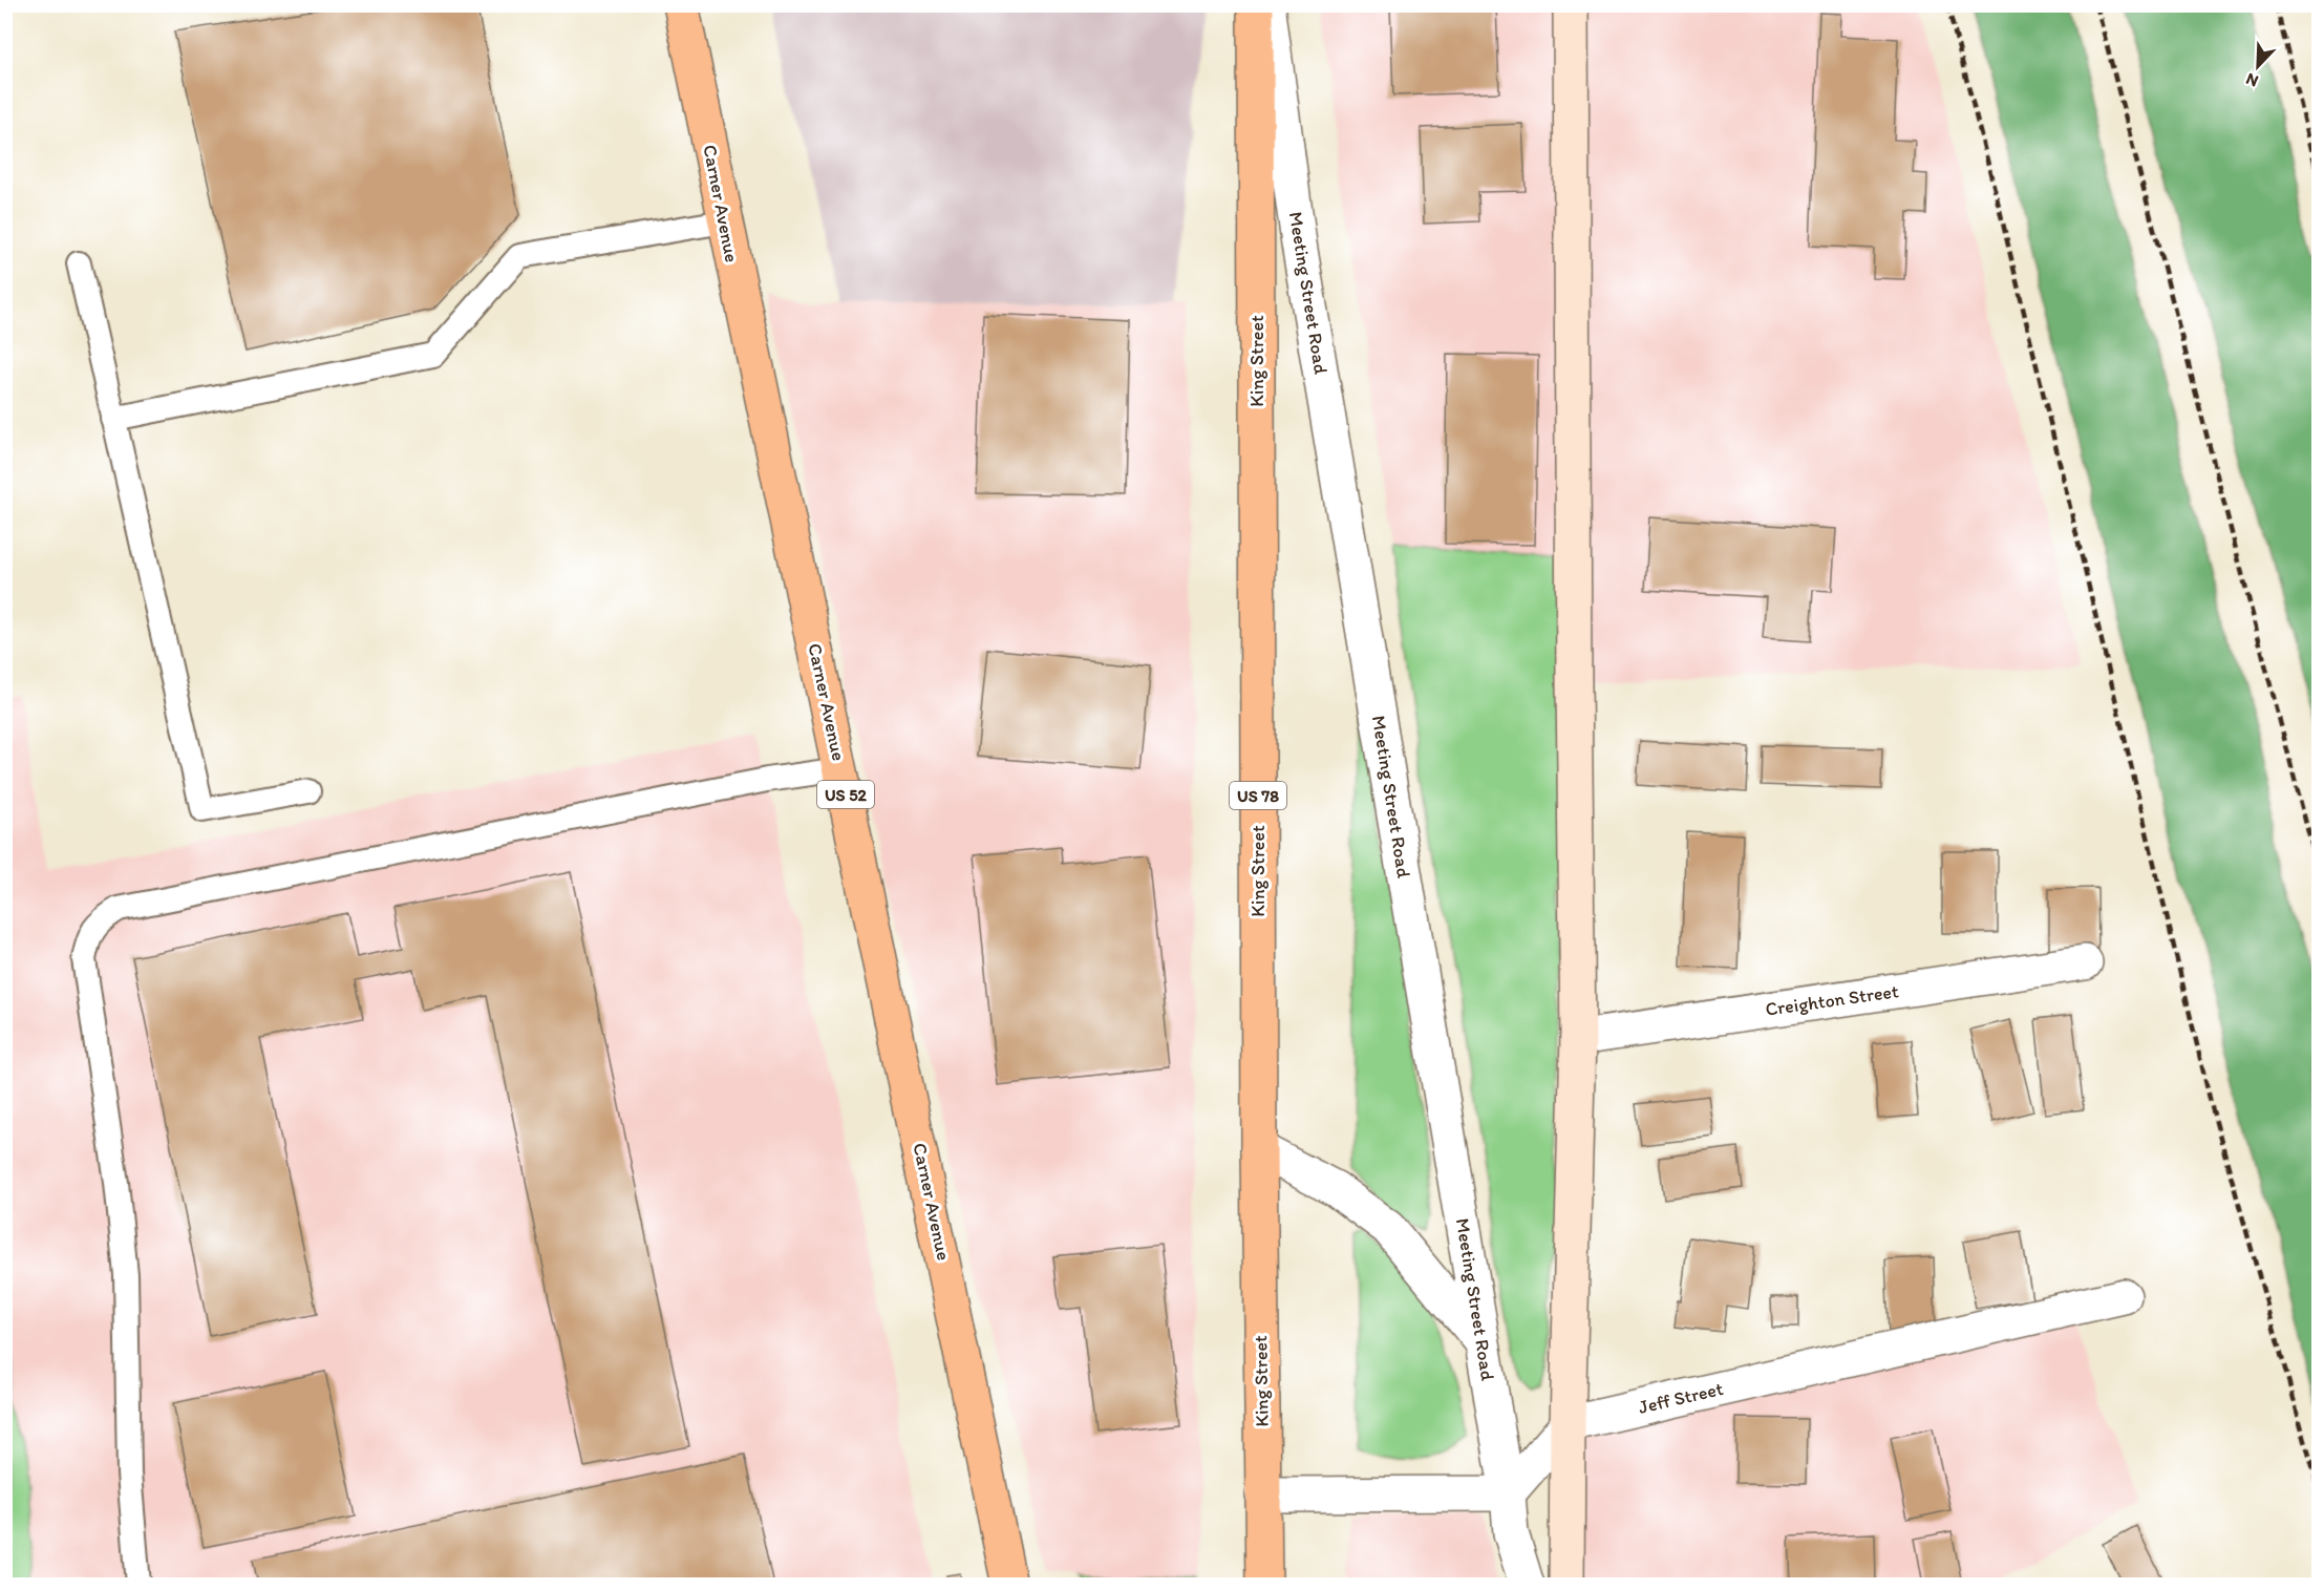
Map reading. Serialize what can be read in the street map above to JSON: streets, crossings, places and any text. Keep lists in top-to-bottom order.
{
  "streets": {
    "main road": [
      "Carner Avenue",
      "King Street",
      "US 52",
      "US 78"
    ],
    "street": ["Meeting Street Road", "Creighton Street", "Jeff Street"]
  },
  "north": "bottom left"
}
